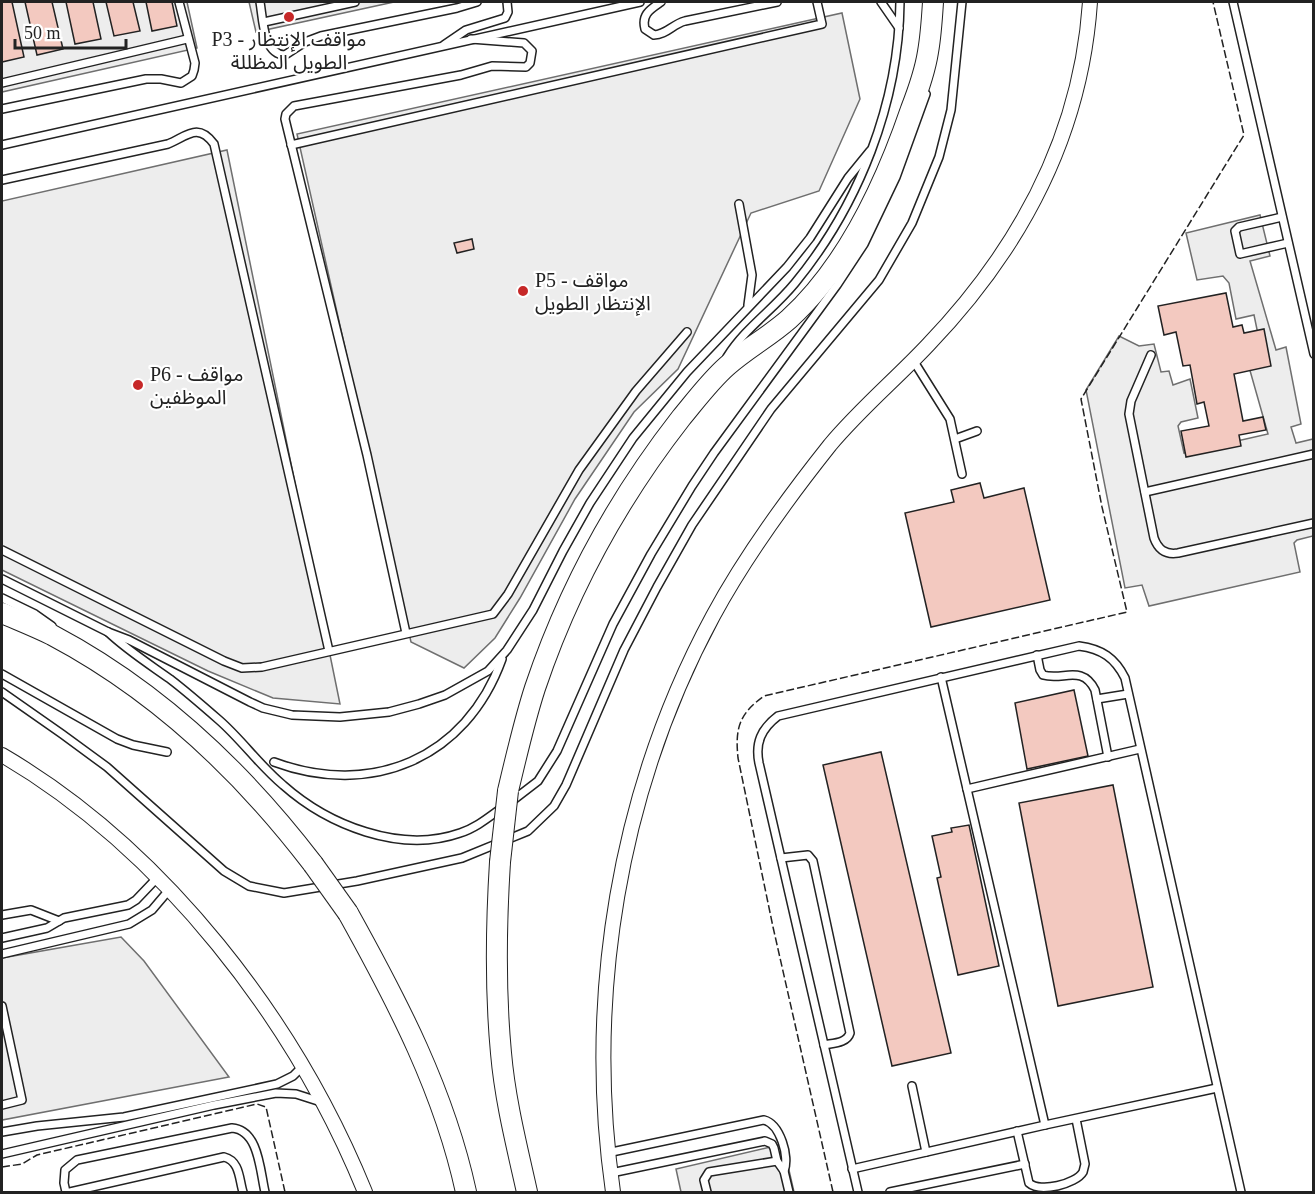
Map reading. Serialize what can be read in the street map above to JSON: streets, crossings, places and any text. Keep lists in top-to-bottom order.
{
  "places": ["P3 - مواقف الإنتظار الطويل المظللة", "P5 - مواقف الإنتظار الطويل", "P6 - مواقف الموظفين"],
  "scale_bar": "50 m"
}
